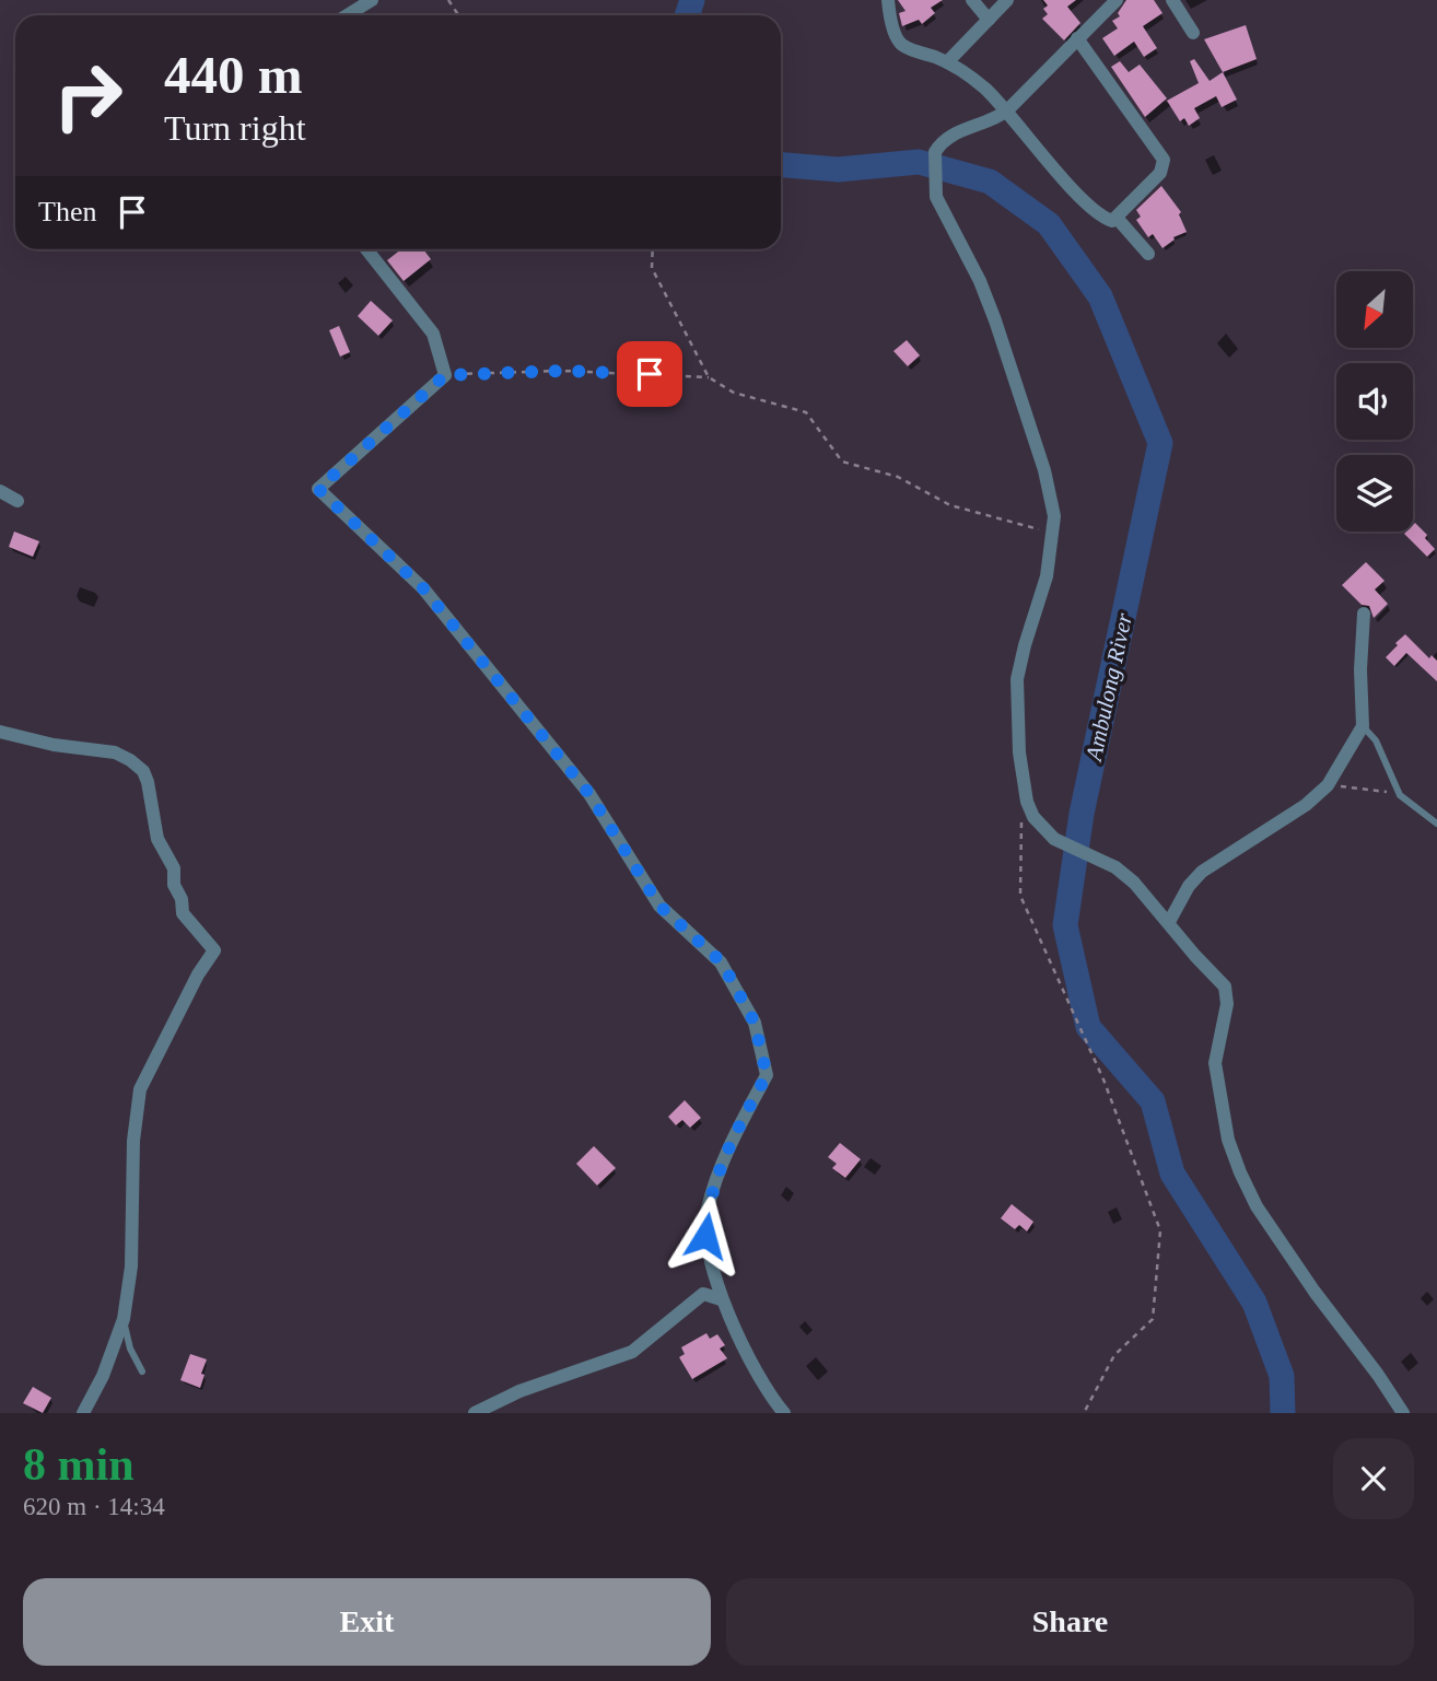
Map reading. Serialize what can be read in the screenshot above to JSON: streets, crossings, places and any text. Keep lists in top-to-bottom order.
{
  "water": ["Ambulong River"],
  "north": "bottom left",
  "page": {
    "turn": ["440 m", "Turn right"],
    "then": "Then",
    "heading": ["8 min", "620 m · 14:34"],
    "buttons": ["Exit", "Share"]
  }
}
